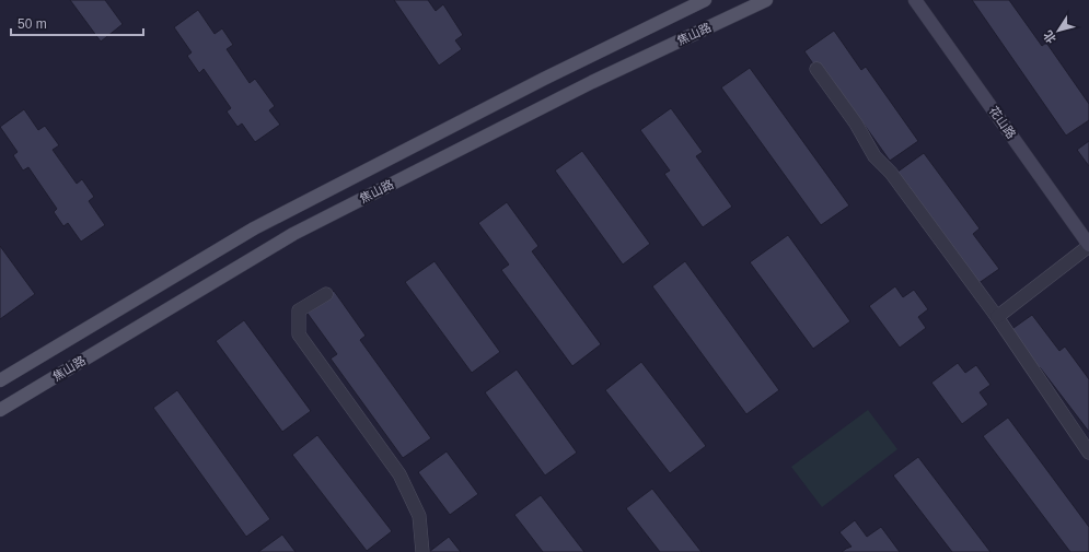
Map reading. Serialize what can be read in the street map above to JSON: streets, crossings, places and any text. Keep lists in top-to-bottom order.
{
  "streets": {
    "main road": ["焦山路", "花山路"]
  },
  "scale_bar": "50 m",
  "north": "bottom left"
}
